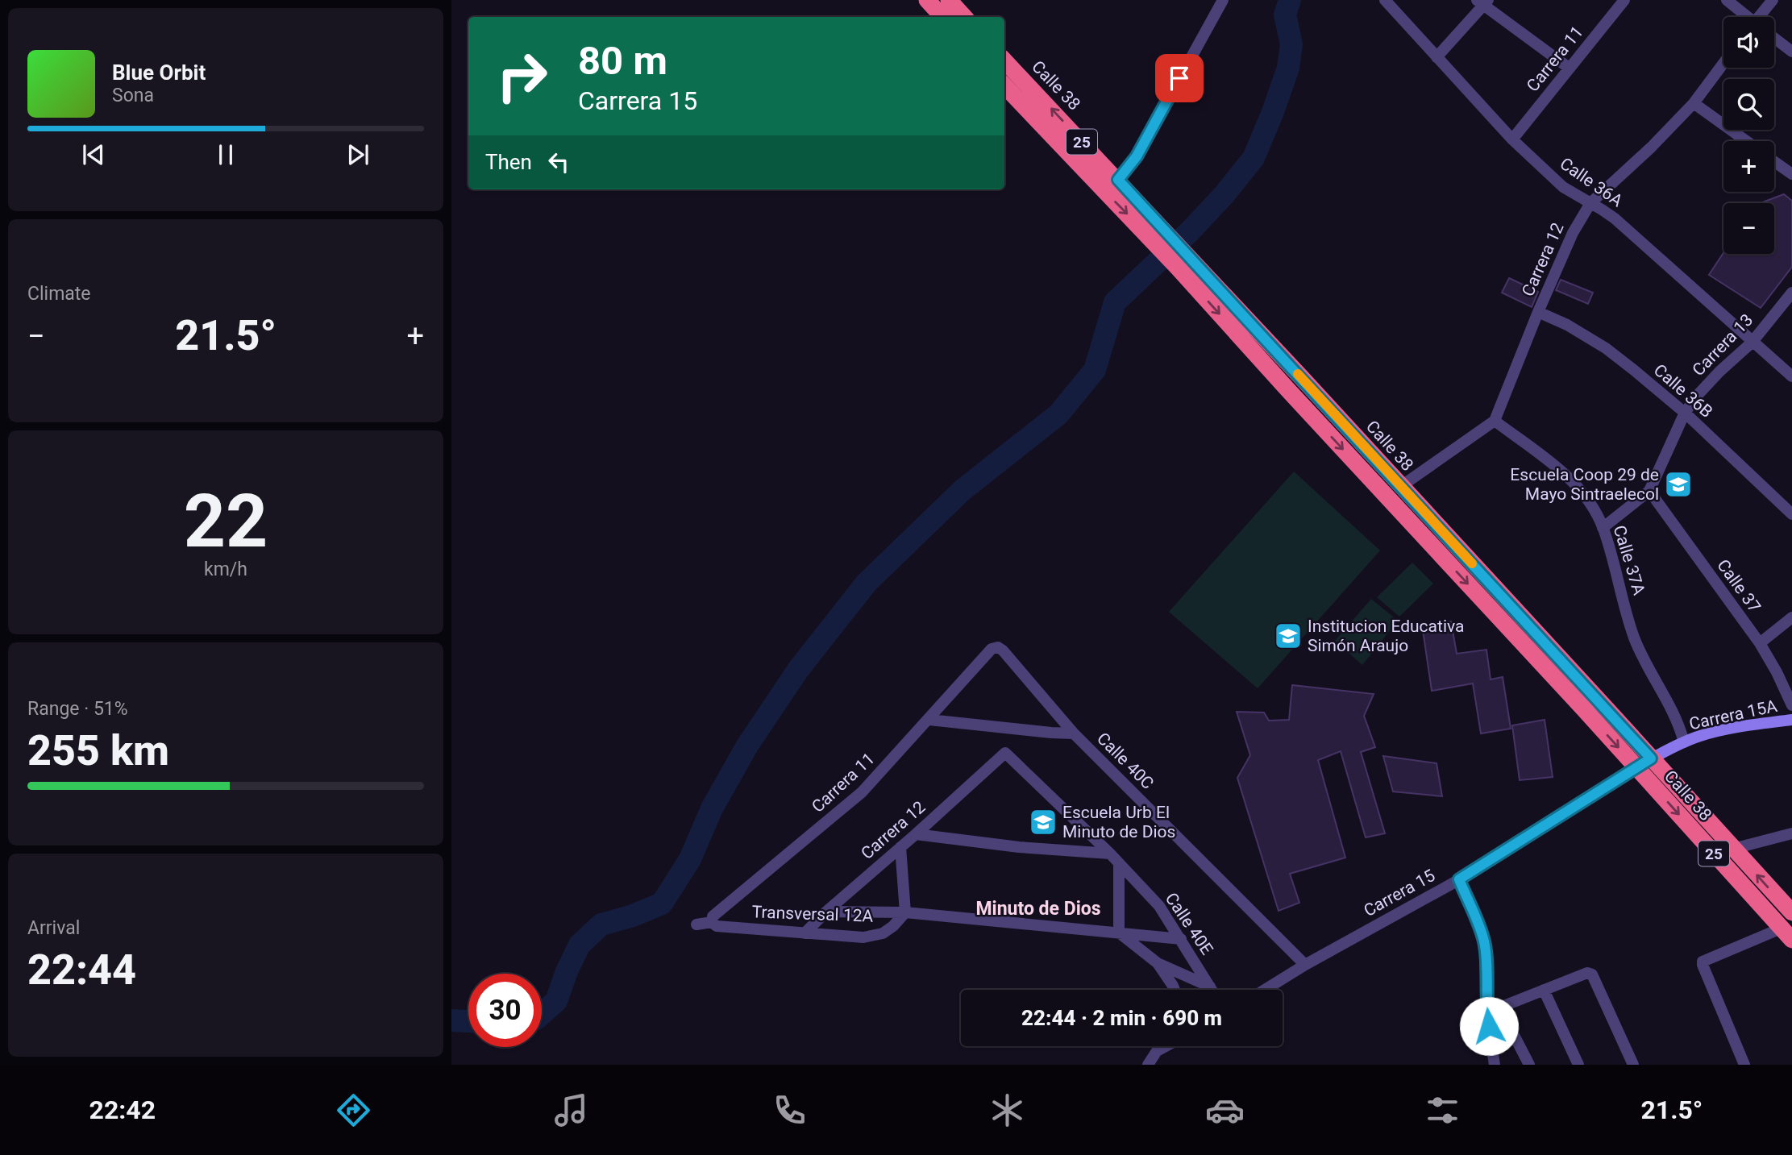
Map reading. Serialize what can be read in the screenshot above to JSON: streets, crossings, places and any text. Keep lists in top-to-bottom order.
{
  "streets": {
    "highway": ["Calle 38", "25"],
    "street": [
      "Carrera 11",
      "Calle 36A",
      "Carrera 12",
      "Carrera 13",
      "Calle 36B",
      "Calle 37A",
      "Calle 37",
      "Carrera 15A",
      "Calle 40C",
      "Carrera 15",
      "Transversal 12A",
      "Calle 40E"
    ]
  },
  "crossings": [
    ["Carrera 11", "Calle 36A"],
    ["Carrera 11", "Calle 40C"],
    ["Carrera 11", "Transversal 12A"],
    ["Calle 38", "Carrera 15A"],
    ["Calle 38", "Carrera 15"],
    ["Calle 36A", "Carrera 12"],
    ["Calle 36A", "Carrera 13"],
    ["Carrera 12", "Calle 36B"],
    ["Carrera 12", "Calle 37A"],
    ["Carrera 12", "Transversal 12A"],
    ["Carrera 12", "Calle 40E"],
    ["Carrera 13", "Calle 36B"],
    ["Carrera 13", "Calle 37A"],
    ["Carrera 13", "Calle 37"],
    ["Calle 37A", "Carrera 15A"],
    ["Carrera 15A", "Carrera 15"],
    ["Calle 40C", "Carrera 15"],
    ["Transversal 12A", "Calle 40E"]
  ],
  "districts": ["Minuto de Dios"],
  "places": {
    "school or university": ["Escuela Coop 29 de Mayo Sintraelecol", "Institucion Educativa Simón Araujo", "Escuela Urb El Minuto de Dios"]
  },
  "page": {
    "map_buttons": ["+", "−"],
    "turn": ["80 m", "Carrera 15"],
    "song": ["Blue Orbit", "Sona"],
    "then": "Then",
    "tile": [
      "Climate",
      ["22", "km/h"],
      ["Range · 51%", "255 km"],
      ["Arrival", "22:44"]
    ],
    "heat": ["−", "21.5°", "+"],
    "limit": "30",
    "trip": "22:44 · 2 min · 690 m",
    "tabs": ["22:42", "21.5°"]
  }
}
